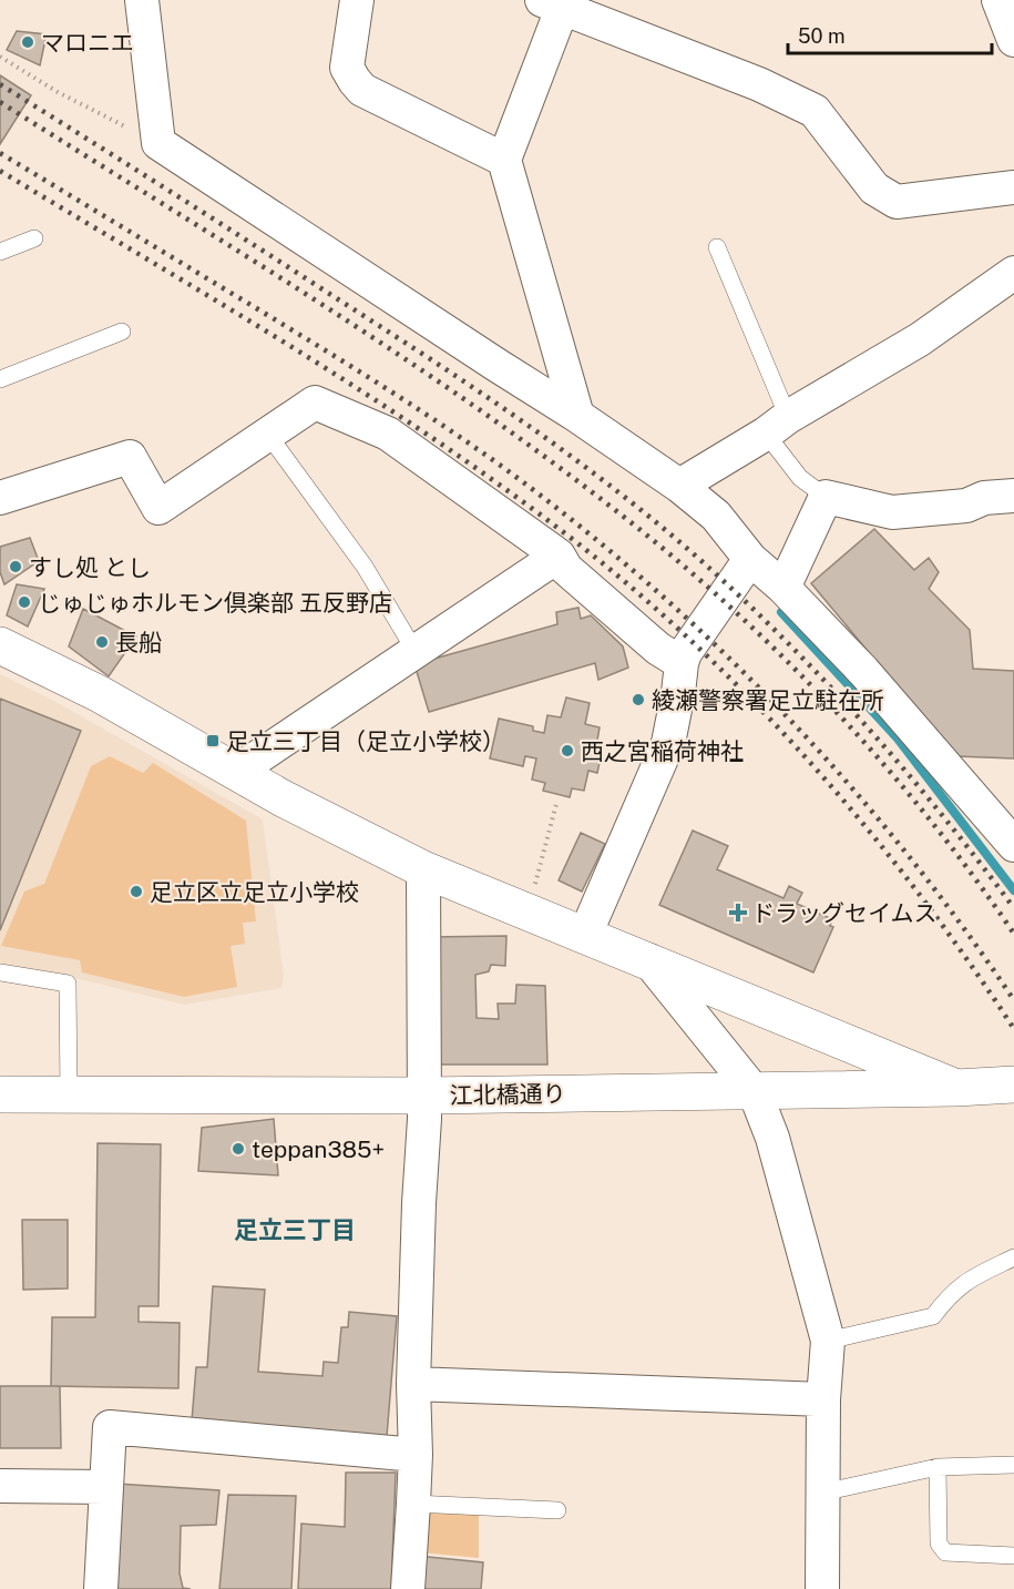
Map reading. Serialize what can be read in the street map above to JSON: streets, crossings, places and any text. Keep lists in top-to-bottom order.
{
  "streets": {
    "street": ["江北橋通り"]
  },
  "districts": ["足立三丁目"],
  "places": {
    "other": [
      "マロニエ",
      "すし処 とし",
      "じゅじゅホルモン倶楽部 五反野店",
      "長船",
      "綾瀬警察署足立駐在所",
      "西之宮稲荷神社",
      "足立区立足立小学校",
      "teppan385+"
    ],
    "transit": ["足立三丁目（足立小学校）"],
    "health": ["ドラッグセイムス"]
  },
  "scale_bar": "50 m"
}
